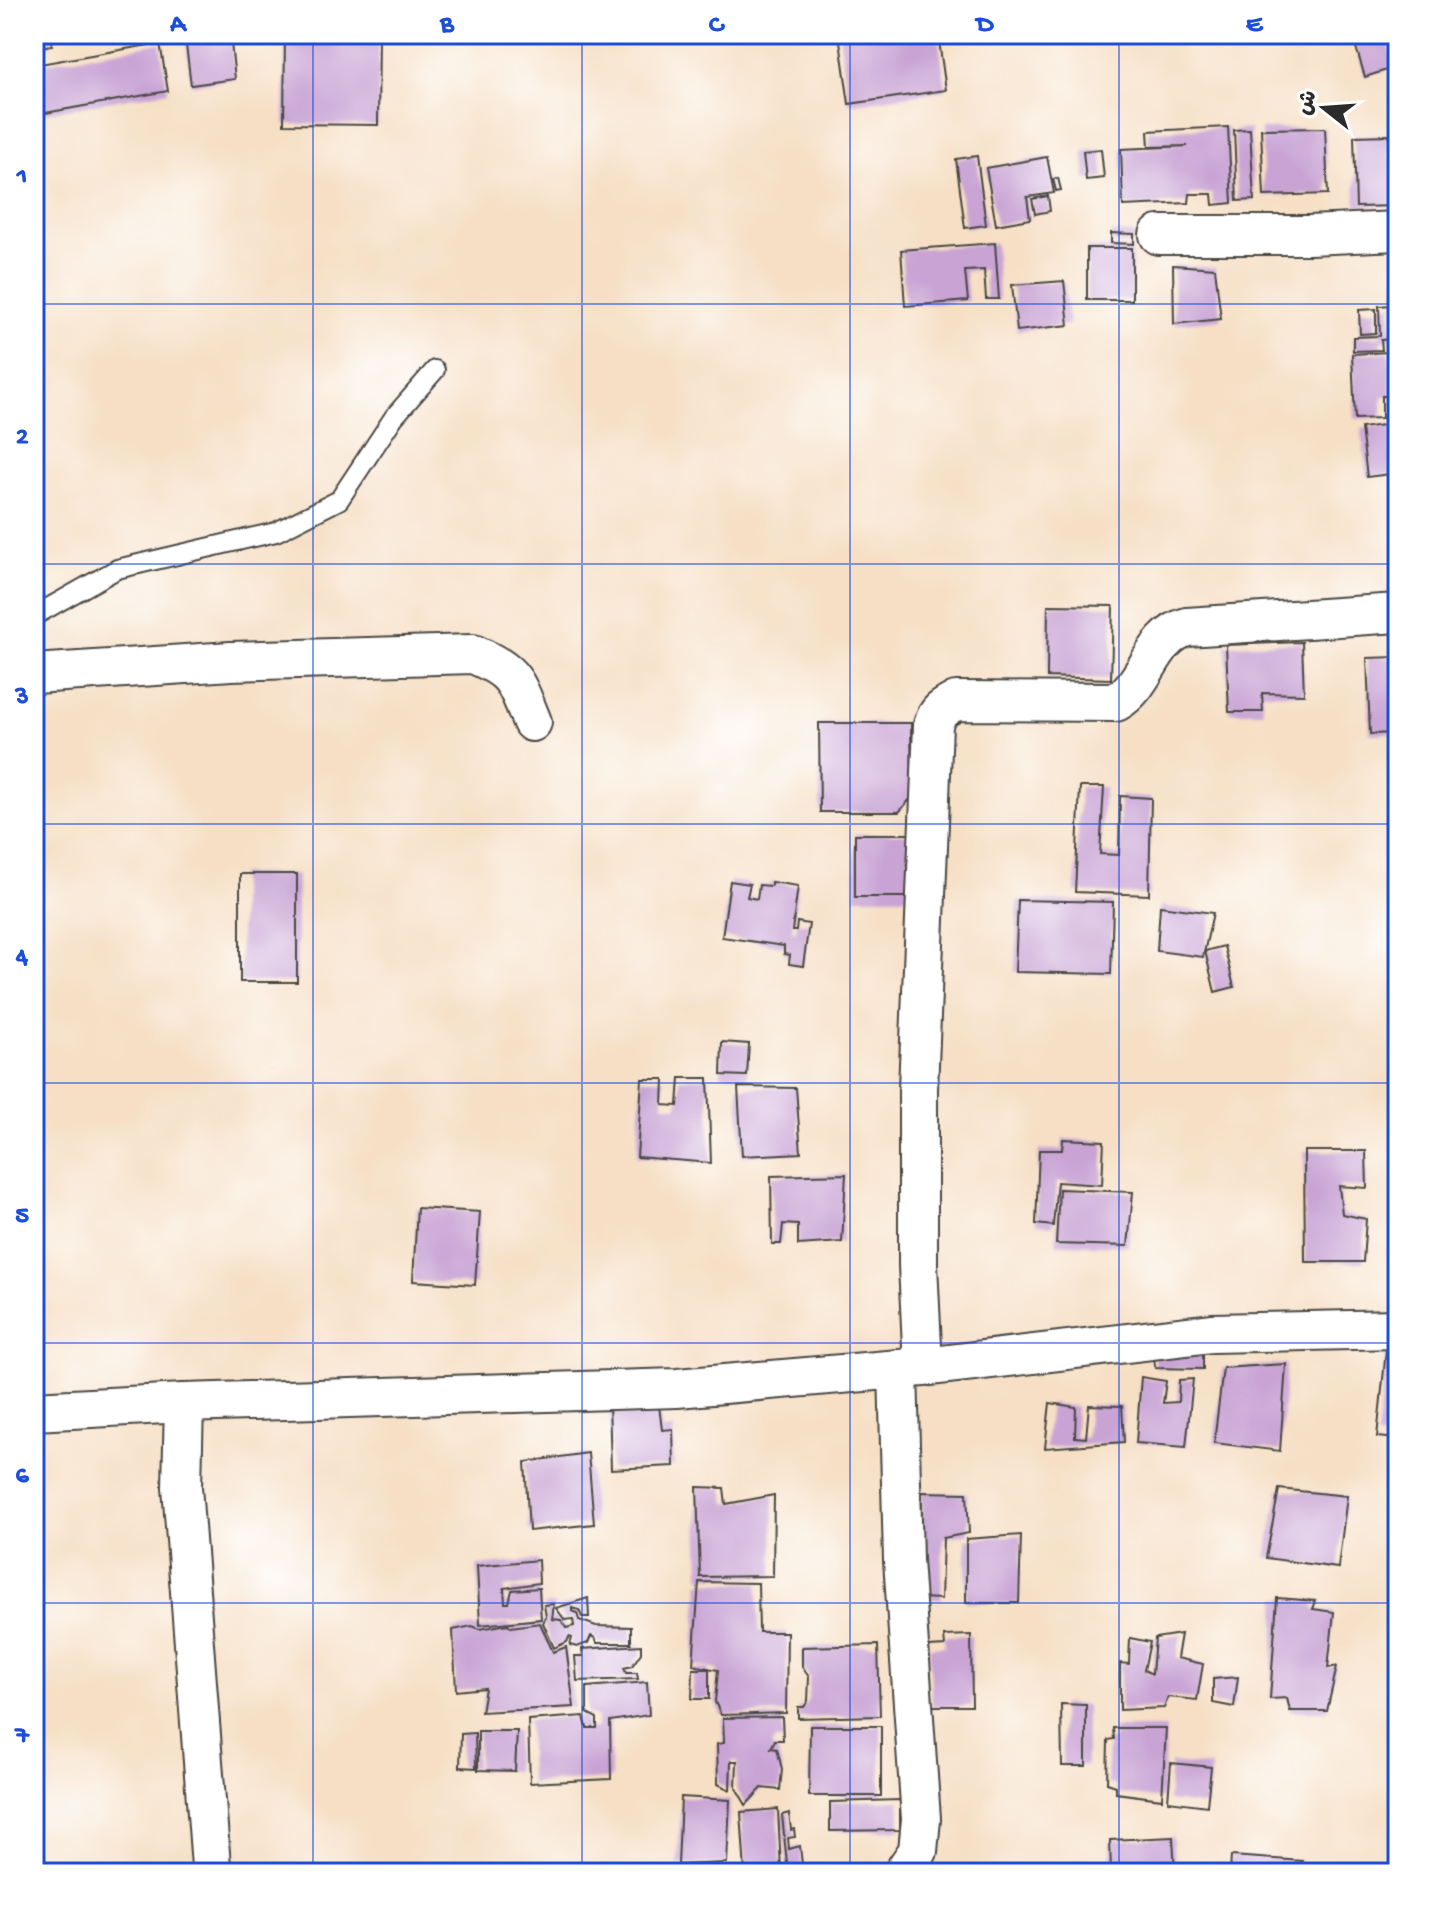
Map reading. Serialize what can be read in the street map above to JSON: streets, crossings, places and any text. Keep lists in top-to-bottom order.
{
  "north": "left",
  "grid": {
    "columns": [
      "A",
      "B",
      "C",
      "D",
      "E"
    ],
    "rows": [
      "1",
      "2",
      "3",
      "4",
      "5",
      "6",
      "7"
    ]
  }
}
